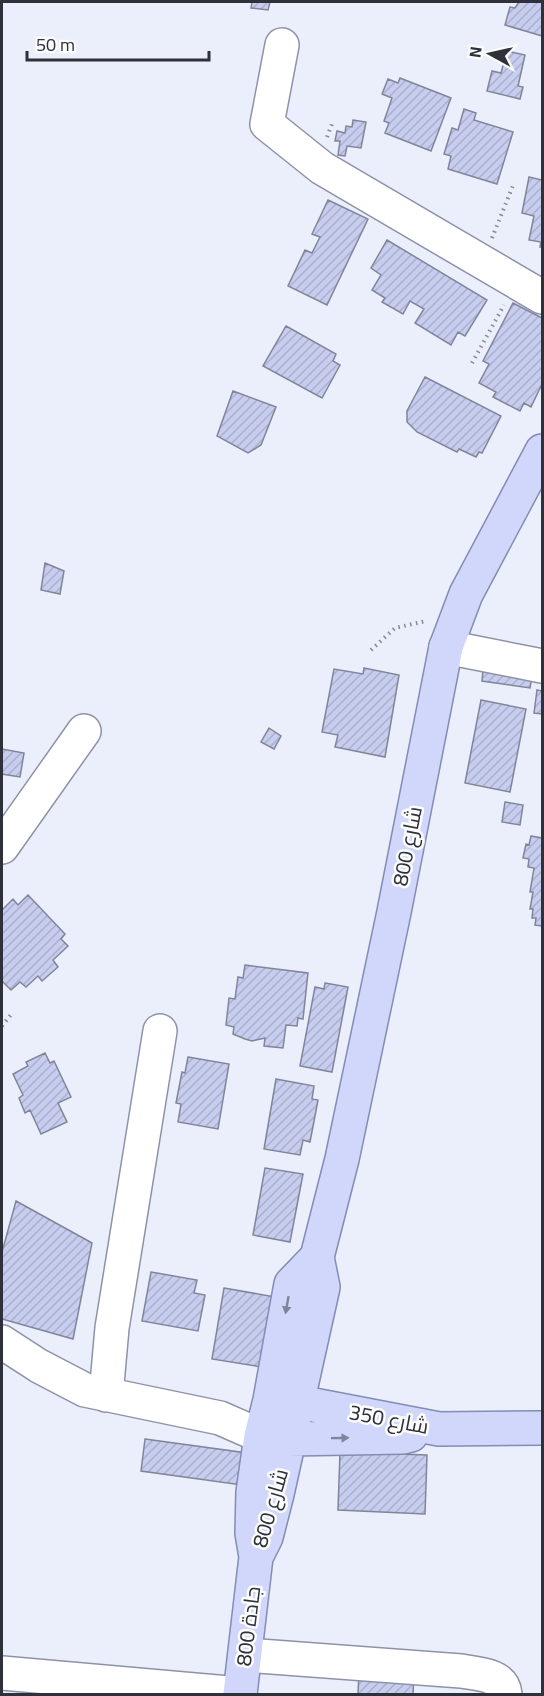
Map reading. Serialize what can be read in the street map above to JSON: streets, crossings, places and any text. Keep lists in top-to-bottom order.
{
  "streets": {
    "main road": ["شارع 800", "شارع 350", "جادة 800"]
  },
  "crossings": [
    ["شارع 800", "شارع 350"],
    ["شارع 800", "جادة 800"]
  ],
  "scale_bar": "50 m",
  "north": "left"
}
